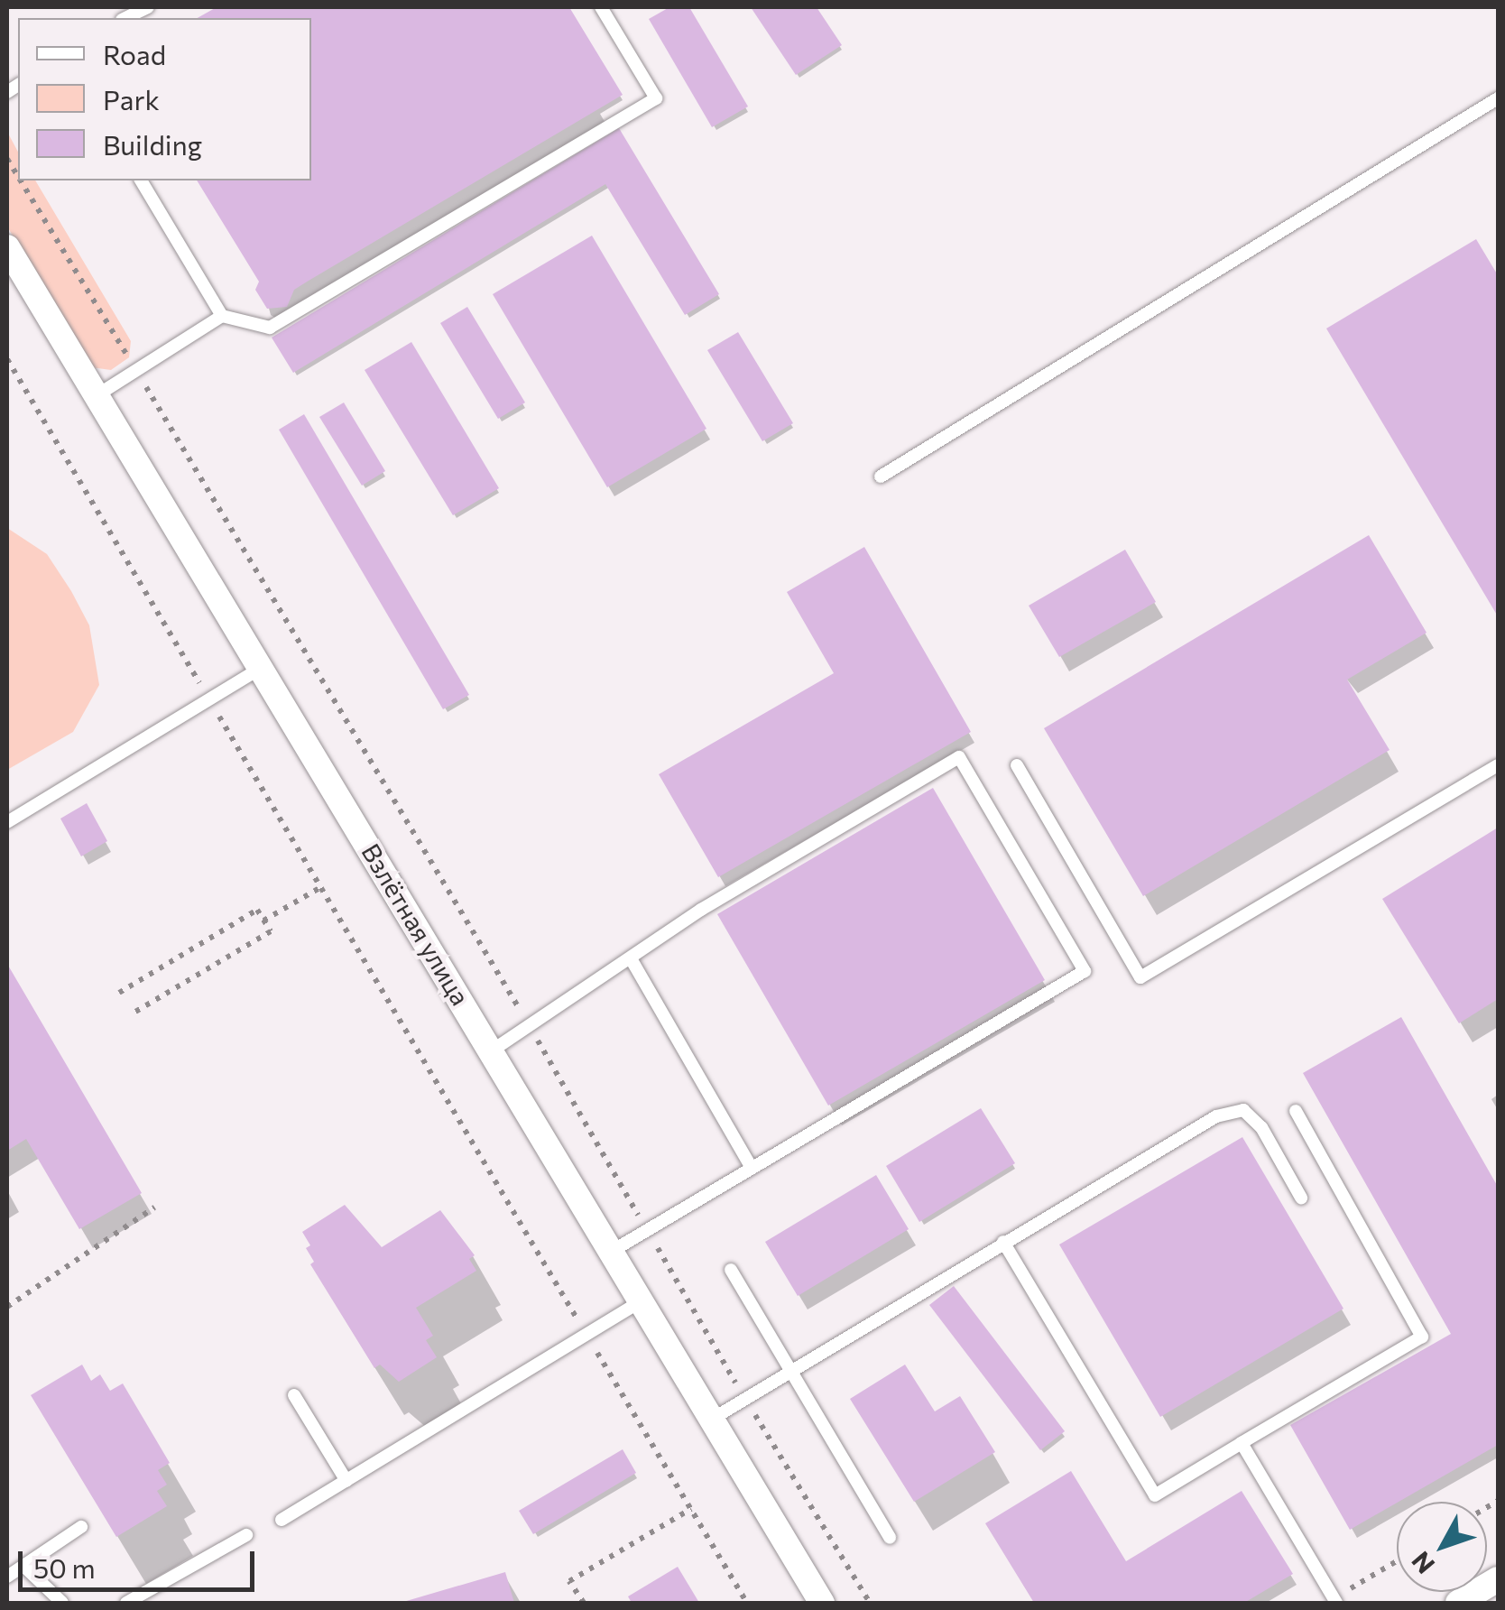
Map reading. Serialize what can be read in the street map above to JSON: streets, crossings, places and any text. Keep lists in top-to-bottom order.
{
  "streets": {
    "street": ["Взлётная улица"]
  },
  "legend": ["Road", "Park", "Building"],
  "scale_bar": "50 m",
  "north": "bottom left"
}
